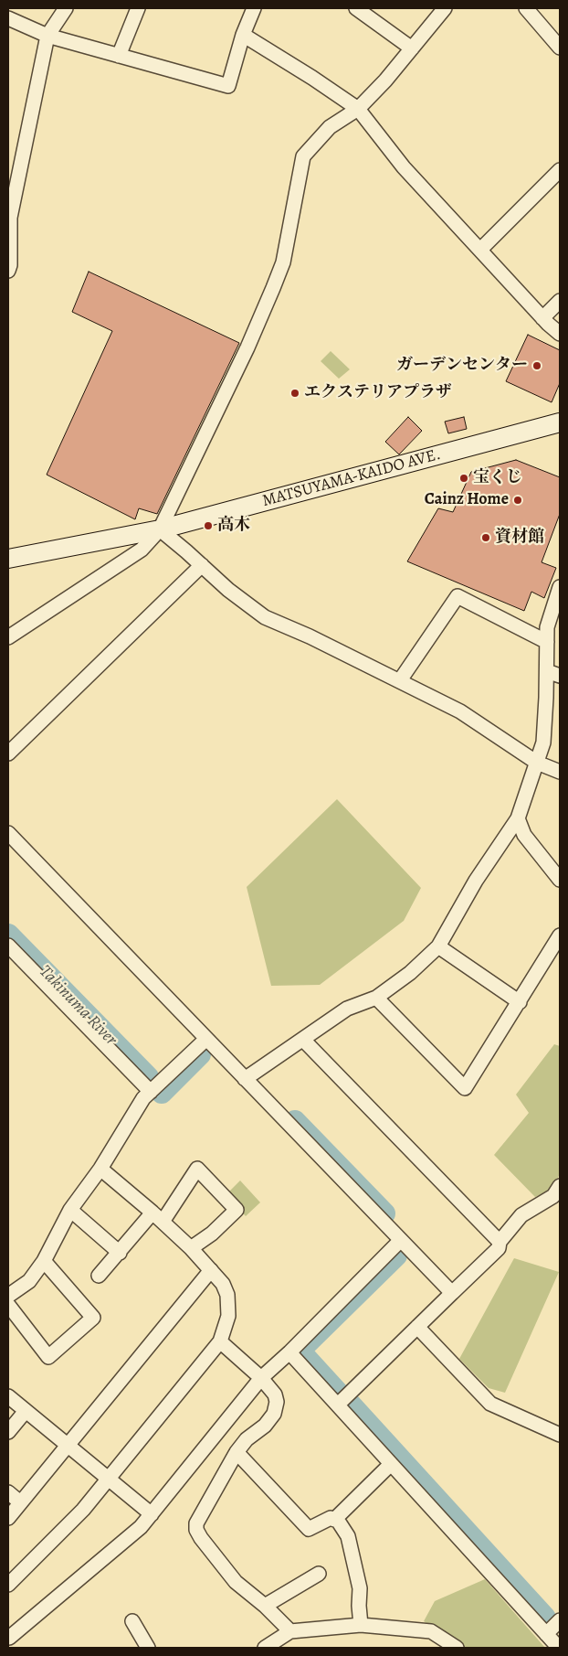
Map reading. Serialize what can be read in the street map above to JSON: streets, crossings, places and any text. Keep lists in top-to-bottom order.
{
  "streets": {
    "main road": ["MATSUYAMA-KAIDO AVE."]
  },
  "water": ["Takinuma River"],
  "places": [
    "ガーデンセンター",
    "エクステリアプラザ",
    "宝くじ",
    "Cainz Home",
    "高木",
    "資材館"
  ]
}
